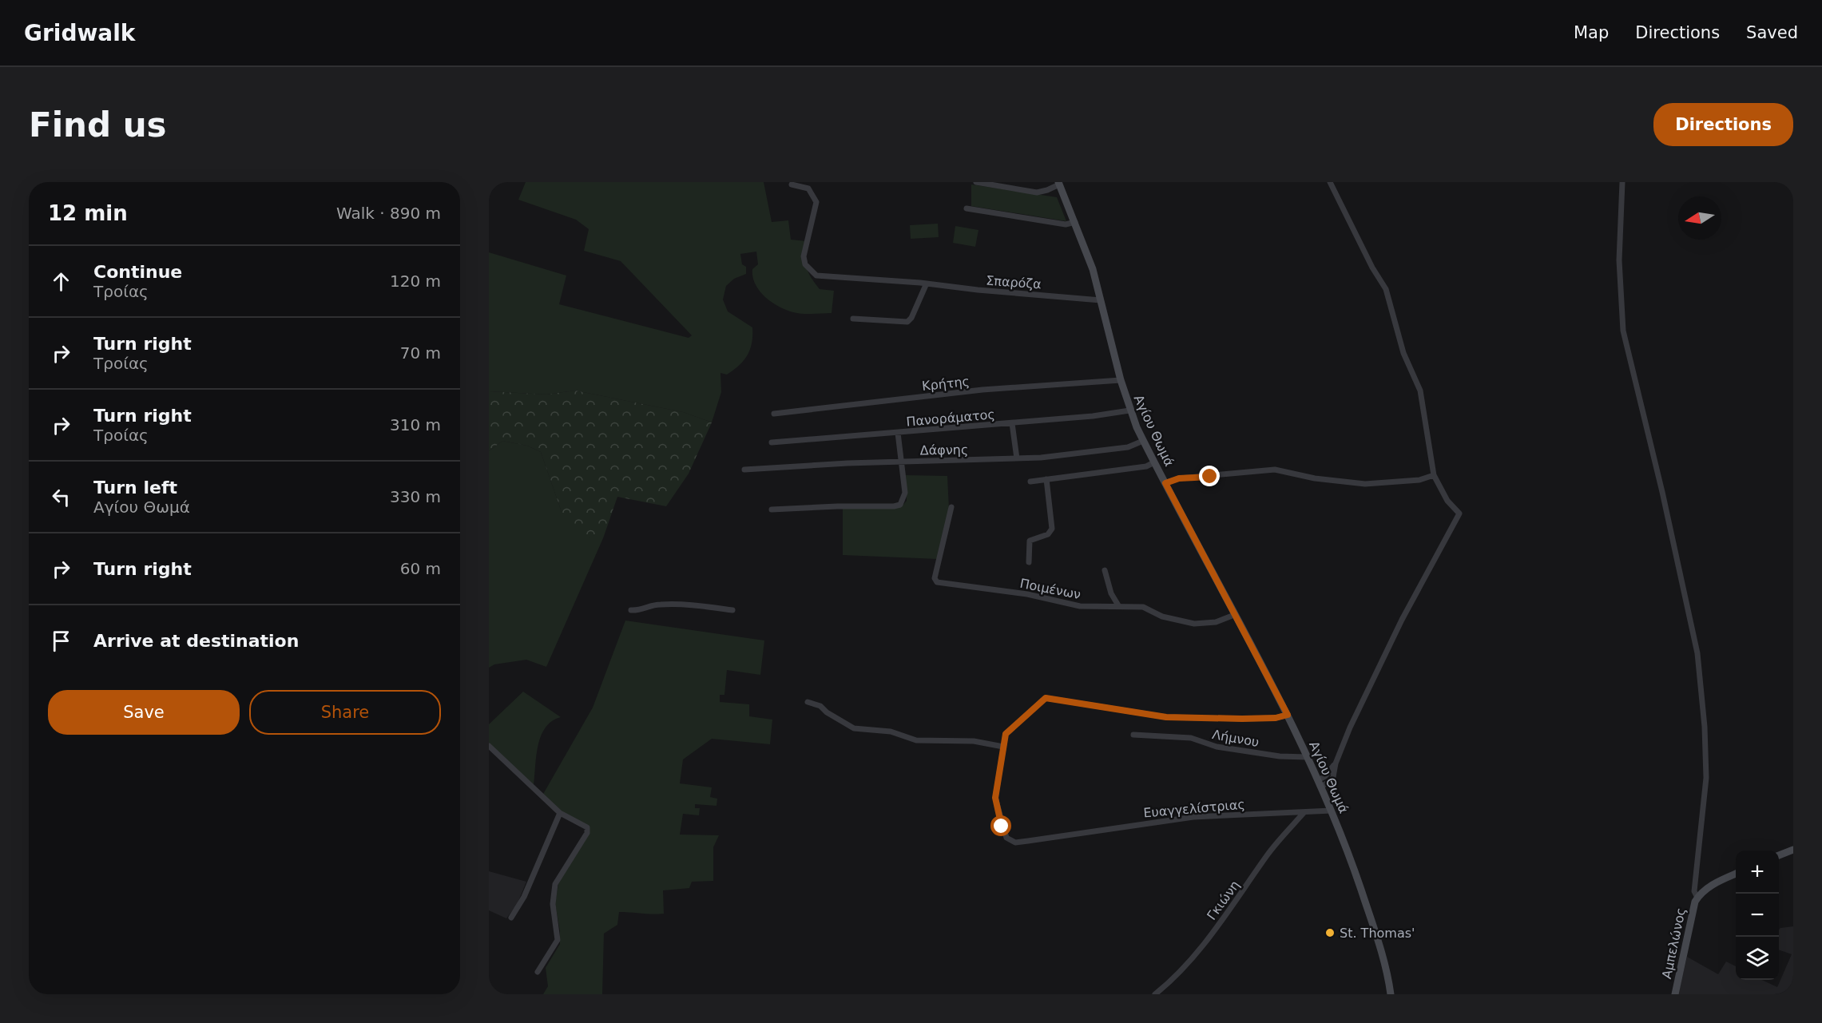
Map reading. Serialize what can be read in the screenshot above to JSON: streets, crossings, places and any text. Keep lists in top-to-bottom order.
{
  "streets": {
    "main road": ["Αγίου Θωμά", "Αμπελώνος"],
    "street": [
      "Σπαρόζα",
      "Κρήτης",
      "Πανοράματος",
      "Δάφνης",
      "Ποιμένων",
      "Λήμνου",
      "Ευαγγελίστριας",
      "Γκιώνη"
    ]
  },
  "crossings": [
    ["Σπαρόζα", "Αγίου Θωμά"],
    ["Κρήτης", "Αγίου Θωμά"],
    ["Πανοράματος", "Αγίου Θωμά"],
    ["Αγίου Θωμά", "Δάφνης"],
    ["Αγίου Θωμά", "Ποιμένων"],
    ["Αγίου Θωμά", "Λήμνου"],
    ["Αγίου Θωμά", "Ευαγγελίστριας"],
    ["Ευαγγελίστριας", "Γκιώνη"]
  ],
  "places": ["St. Thomas'"],
  "north": "left",
  "page": {
    "header": "Gridwalk",
    "nav": ["Map", "Directions", "Saved"],
    "buttons": [
      "Directions",
      ["Save", "Share"]
    ],
    "title": "Find us",
    "heading": ["12 min", "Walk · 890 m"],
    "list": [
      ["Continue", "Τροίας", "120 m"],
      ["Turn right", "Τροίας", "70 m"],
      ["Turn right", "Τροίας", "310 m"],
      ["Turn left", "Αγίου Θωμά", "330 m"],
      ["Turn right", "60 m"],
      "Arrive at destination"
    ],
    "map_buttons": ["+", "−"]
  }
}
